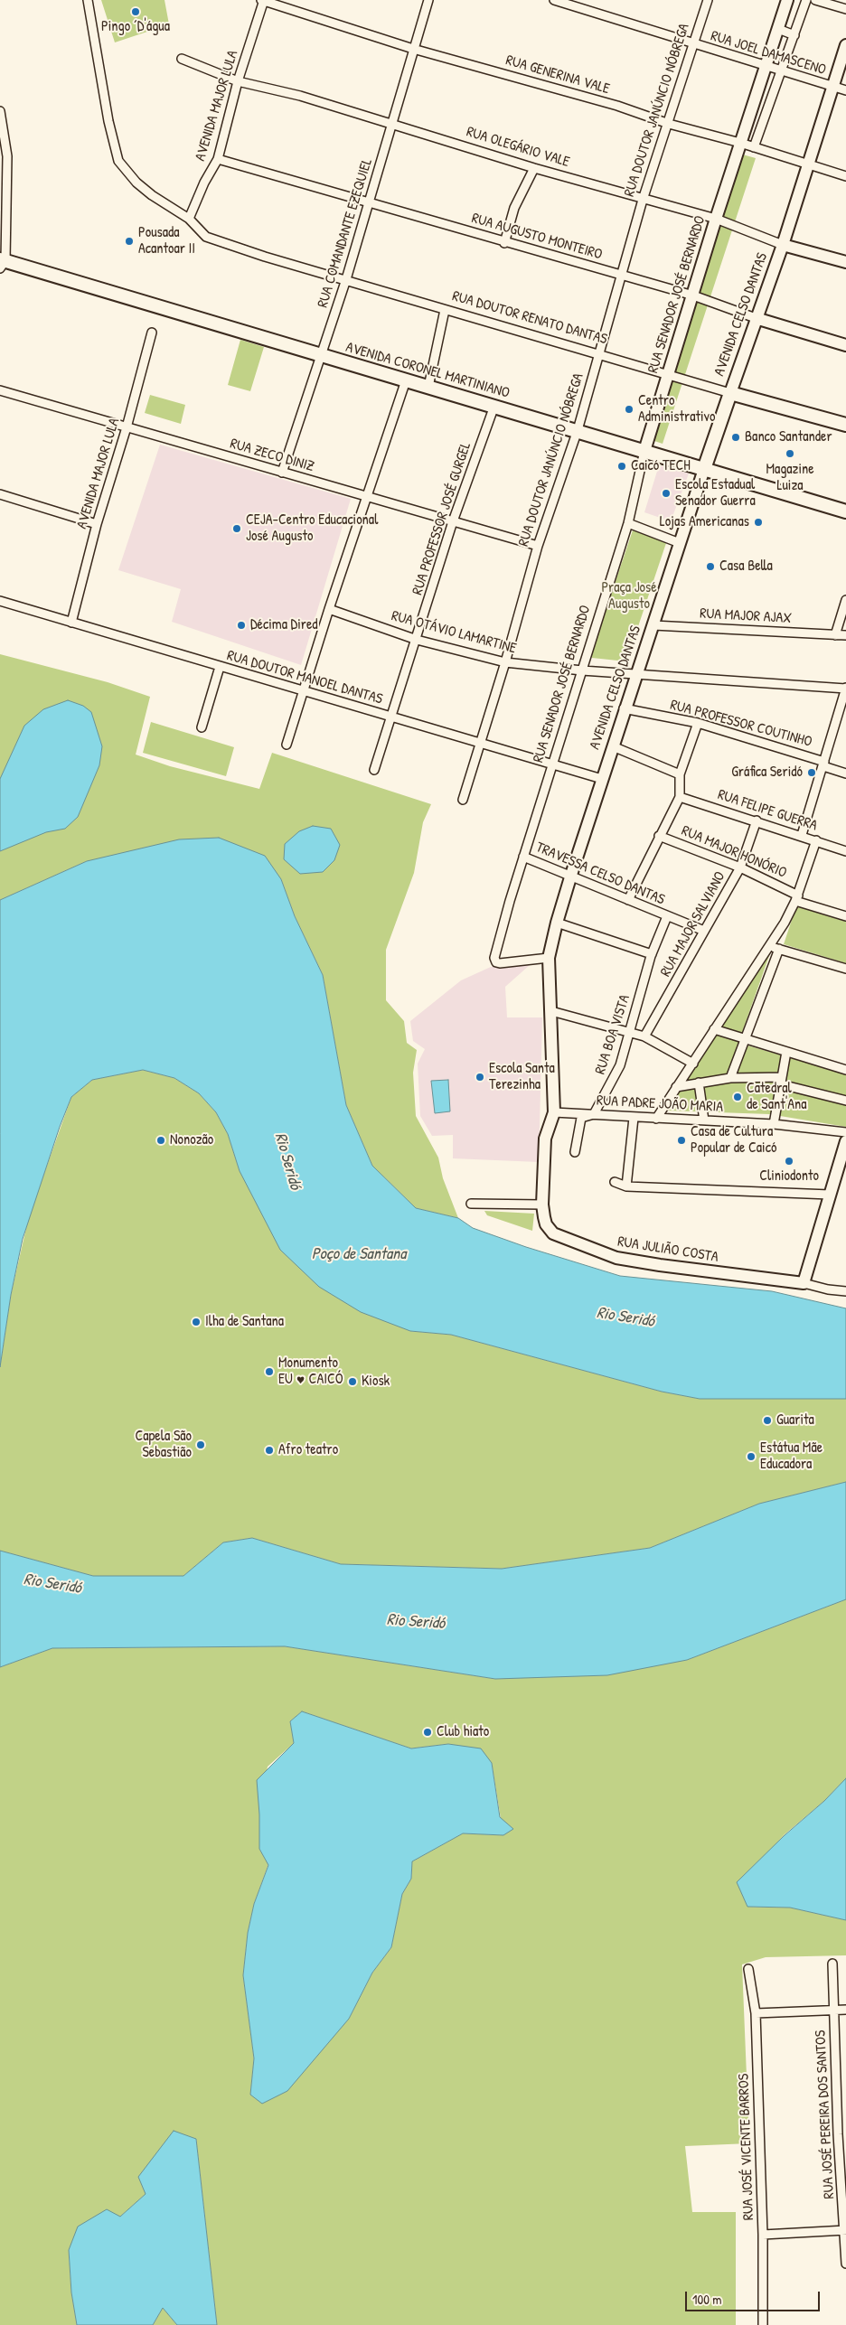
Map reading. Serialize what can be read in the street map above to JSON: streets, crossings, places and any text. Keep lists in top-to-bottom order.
{
  "streets": {
    "main road": [
      "RUA OLEGÁRIO VALE",
      "RUA AUGUSTO MONTEIRO",
      "RUA SENADOR JOSÉ BERNARDO",
      "AVENIDA CELSO DANTAS",
      "RUA DOUTOR RENATO DANTAS",
      "AVENIDA CORONEL MARTINIANO",
      "RUA JULIÃO COSTA"
    ],
    "street": [
      "RUA JOEL DAMASCENO",
      "RUA GENERINA VALE",
      "AVENIDA MAJOR LULA",
      "RUA DOUTOR JANÚNCIO NÓBREGA",
      "RUA COMANDANTE EZEQUIEL",
      "RUA ZECO DINIZ",
      "RUA PROFESSOR JOSÉ GURGEL",
      "RUA MAJOR AJAX",
      "RUA OTÁVIO LAMARTINE",
      "RUA DOUTOR MANOEL DANTAS",
      "RUA PROFESSOR COUTINHO",
      "RUA FELIPE GUERRA",
      "RUA MAJOR HONÓRIO",
      "TRAVESSA CELSO DANTAS",
      "RUA MAJOR SALVIANO",
      "RUA BOA VISTA",
      "RUA PADRE JOÃO MARIA",
      "RUA JOSÉ PEREIRA DOS SANTOS",
      "RUA JOSÉ VICENTE BARROS"
    ]
  },
  "crossings": [
    ["RUA JOEL DAMASCENO", "RUA DOUTOR JANÚNCIO NÓBREGA"],
    ["RUA JOEL DAMASCENO", "RUA SENADOR JOSÉ BERNARDO"],
    ["RUA JOEL DAMASCENO", "AVENIDA CELSO DANTAS"],
    ["RUA GENERINA VALE", "AVENIDA MAJOR LULA"],
    ["RUA GENERINA VALE", "RUA DOUTOR JANÚNCIO NÓBREGA"],
    ["RUA GENERINA VALE", "RUA COMANDANTE EZEQUIEL"],
    ["RUA GENERINA VALE", "RUA SENADOR JOSÉ BERNARDO"],
    ["RUA GENERINA VALE", "AVENIDA CELSO DANTAS"],
    ["AVENIDA MAJOR LULA", "RUA OLEGÁRIO VALE"],
    ["AVENIDA MAJOR LULA", "RUA AUGUSTO MONTEIRO"],
    ["AVENIDA MAJOR LULA", "RUA DOUTOR RENATO DANTAS"],
    ["AVENIDA MAJOR LULA", "RUA ZECO DINIZ"],
    ["AVENIDA MAJOR LULA", "RUA DOUTOR MANOEL DANTAS"],
    ["RUA DOUTOR JANÚNCIO NÓBREGA", "RUA OLEGÁRIO VALE"],
    ["RUA DOUTOR JANÚNCIO NÓBREGA", "RUA AUGUSTO MONTEIRO"],
    ["RUA DOUTOR JANÚNCIO NÓBREGA", "RUA DOUTOR RENATO DANTAS"],
    ["RUA DOUTOR JANÚNCIO NÓBREGA", "AVENIDA CORONEL MARTINIANO"],
    ["RUA DOUTOR JANÚNCIO NÓBREGA", "RUA ZECO DINIZ"],
    ["RUA DOUTOR JANÚNCIO NÓBREGA", "RUA OTÁVIO LAMARTINE"],
    ["RUA DOUTOR JANÚNCIO NÓBREGA", "RUA DOUTOR MANOEL DANTAS"],
    ["RUA OLEGÁRIO VALE", "RUA COMANDANTE EZEQUIEL"],
    ["RUA OLEGÁRIO VALE", "RUA SENADOR JOSÉ BERNARDO"],
    ["RUA OLEGÁRIO VALE", "AVENIDA CELSO DANTAS"],
    ["RUA COMANDANTE EZEQUIEL", "RUA AUGUSTO MONTEIRO"],
    ["RUA COMANDANTE EZEQUIEL", "RUA DOUTOR RENATO DANTAS"],
    ["RUA COMANDANTE EZEQUIEL", "AVENIDA CORONEL MARTINIANO"],
    ["RUA COMANDANTE EZEQUIEL", "RUA ZECO DINIZ"],
    ["RUA AUGUSTO MONTEIRO", "RUA SENADOR JOSÉ BERNARDO"],
    ["RUA AUGUSTO MONTEIRO", "AVENIDA CELSO DANTAS"],
    ["RUA SENADOR JOSÉ BERNARDO", "AVENIDA CELSO DANTAS"],
    ["RUA SENADOR JOSÉ BERNARDO", "RUA DOUTOR RENATO DANTAS"],
    ["RUA SENADOR JOSÉ BERNARDO", "AVENIDA CORONEL MARTINIANO"],
    ["RUA SENADOR JOSÉ BERNARDO", "RUA OTÁVIO LAMARTINE"],
    ["RUA SENADOR JOSÉ BERNARDO", "RUA DOUTOR MANOEL DANTAS"],
    ["RUA SENADOR JOSÉ BERNARDO", "TRAVESSA CELSO DANTAS"],
    ["AVENIDA CELSO DANTAS", "RUA DOUTOR RENATO DANTAS"],
    ["AVENIDA CELSO DANTAS", "AVENIDA CORONEL MARTINIANO"],
    ["AVENIDA CELSO DANTAS", "RUA MAJOR AJAX"],
    ["AVENIDA CELSO DANTAS", "RUA OTÁVIO LAMARTINE"],
    ["AVENIDA CELSO DANTAS", "RUA DOUTOR MANOEL DANTAS"],
    ["AVENIDA CELSO DANTAS", "RUA PROFESSOR COUTINHO"],
    ["AVENIDA CELSO DANTAS", "TRAVESSA CELSO DANTAS"],
    ["AVENIDA CELSO DANTAS", "RUA JULIÃO COSTA"],
    ["AVENIDA CORONEL MARTINIANO", "RUA PROFESSOR JOSÉ GURGEL"],
    ["RUA ZECO DINIZ", "RUA PROFESSOR JOSÉ GURGEL"],
    ["RUA PROFESSOR JOSÉ GURGEL", "RUA OTÁVIO LAMARTINE"],
    ["RUA PROFESSOR JOSÉ GURGEL", "RUA DOUTOR MANOEL DANTAS"],
    ["RUA FELIPE GUERRA", "RUA MAJOR SALVIANO"],
    ["RUA MAJOR HONÓRIO", "RUA MAJOR SALVIANO"],
    ["TRAVESSA CELSO DANTAS", "RUA MAJOR SALVIANO"],
    ["TRAVESSA CELSO DANTAS", "RUA BOA VISTA"],
    ["RUA BOA VISTA", "RUA PADRE JOÃO MARIA"],
    ["RUA PADRE JOÃO MARIA", "RUA JULIÃO COSTA"]
  ],
  "water": ["Rio Seridó", "Poço de Santana"],
  "parks": ["Praça José Augusto"],
  "places": [
    "Pingo ´D'água",
    "Pousada Acantoar II",
    "Centro Administrativo",
    "Banco Santander",
    "Magazine Luiza",
    "Caicó TECH",
    "Escola Estadual Senador Guerra",
    "Lojas Americanas",
    "CEJA-Centro Educacional José Augusto",
    "Casa Bella",
    "Décima Dired",
    "Gráfica Seridó",
    "Escola Santa Terezinha",
    "Catedral de Sant'Ana",
    "Nonozão",
    "Casa de Cultura Popular de Caicó",
    "Cliniodonto",
    "Ilha de Santana",
    "Monumento EU ♥ CAICÓ",
    "Kiosk",
    "Guarita",
    "Capela São Sebastião",
    "Afro teatro",
    "Estátua Mãe Educadora",
    "Club hiato"
  ],
  "scale_bar": "100 m"
}
